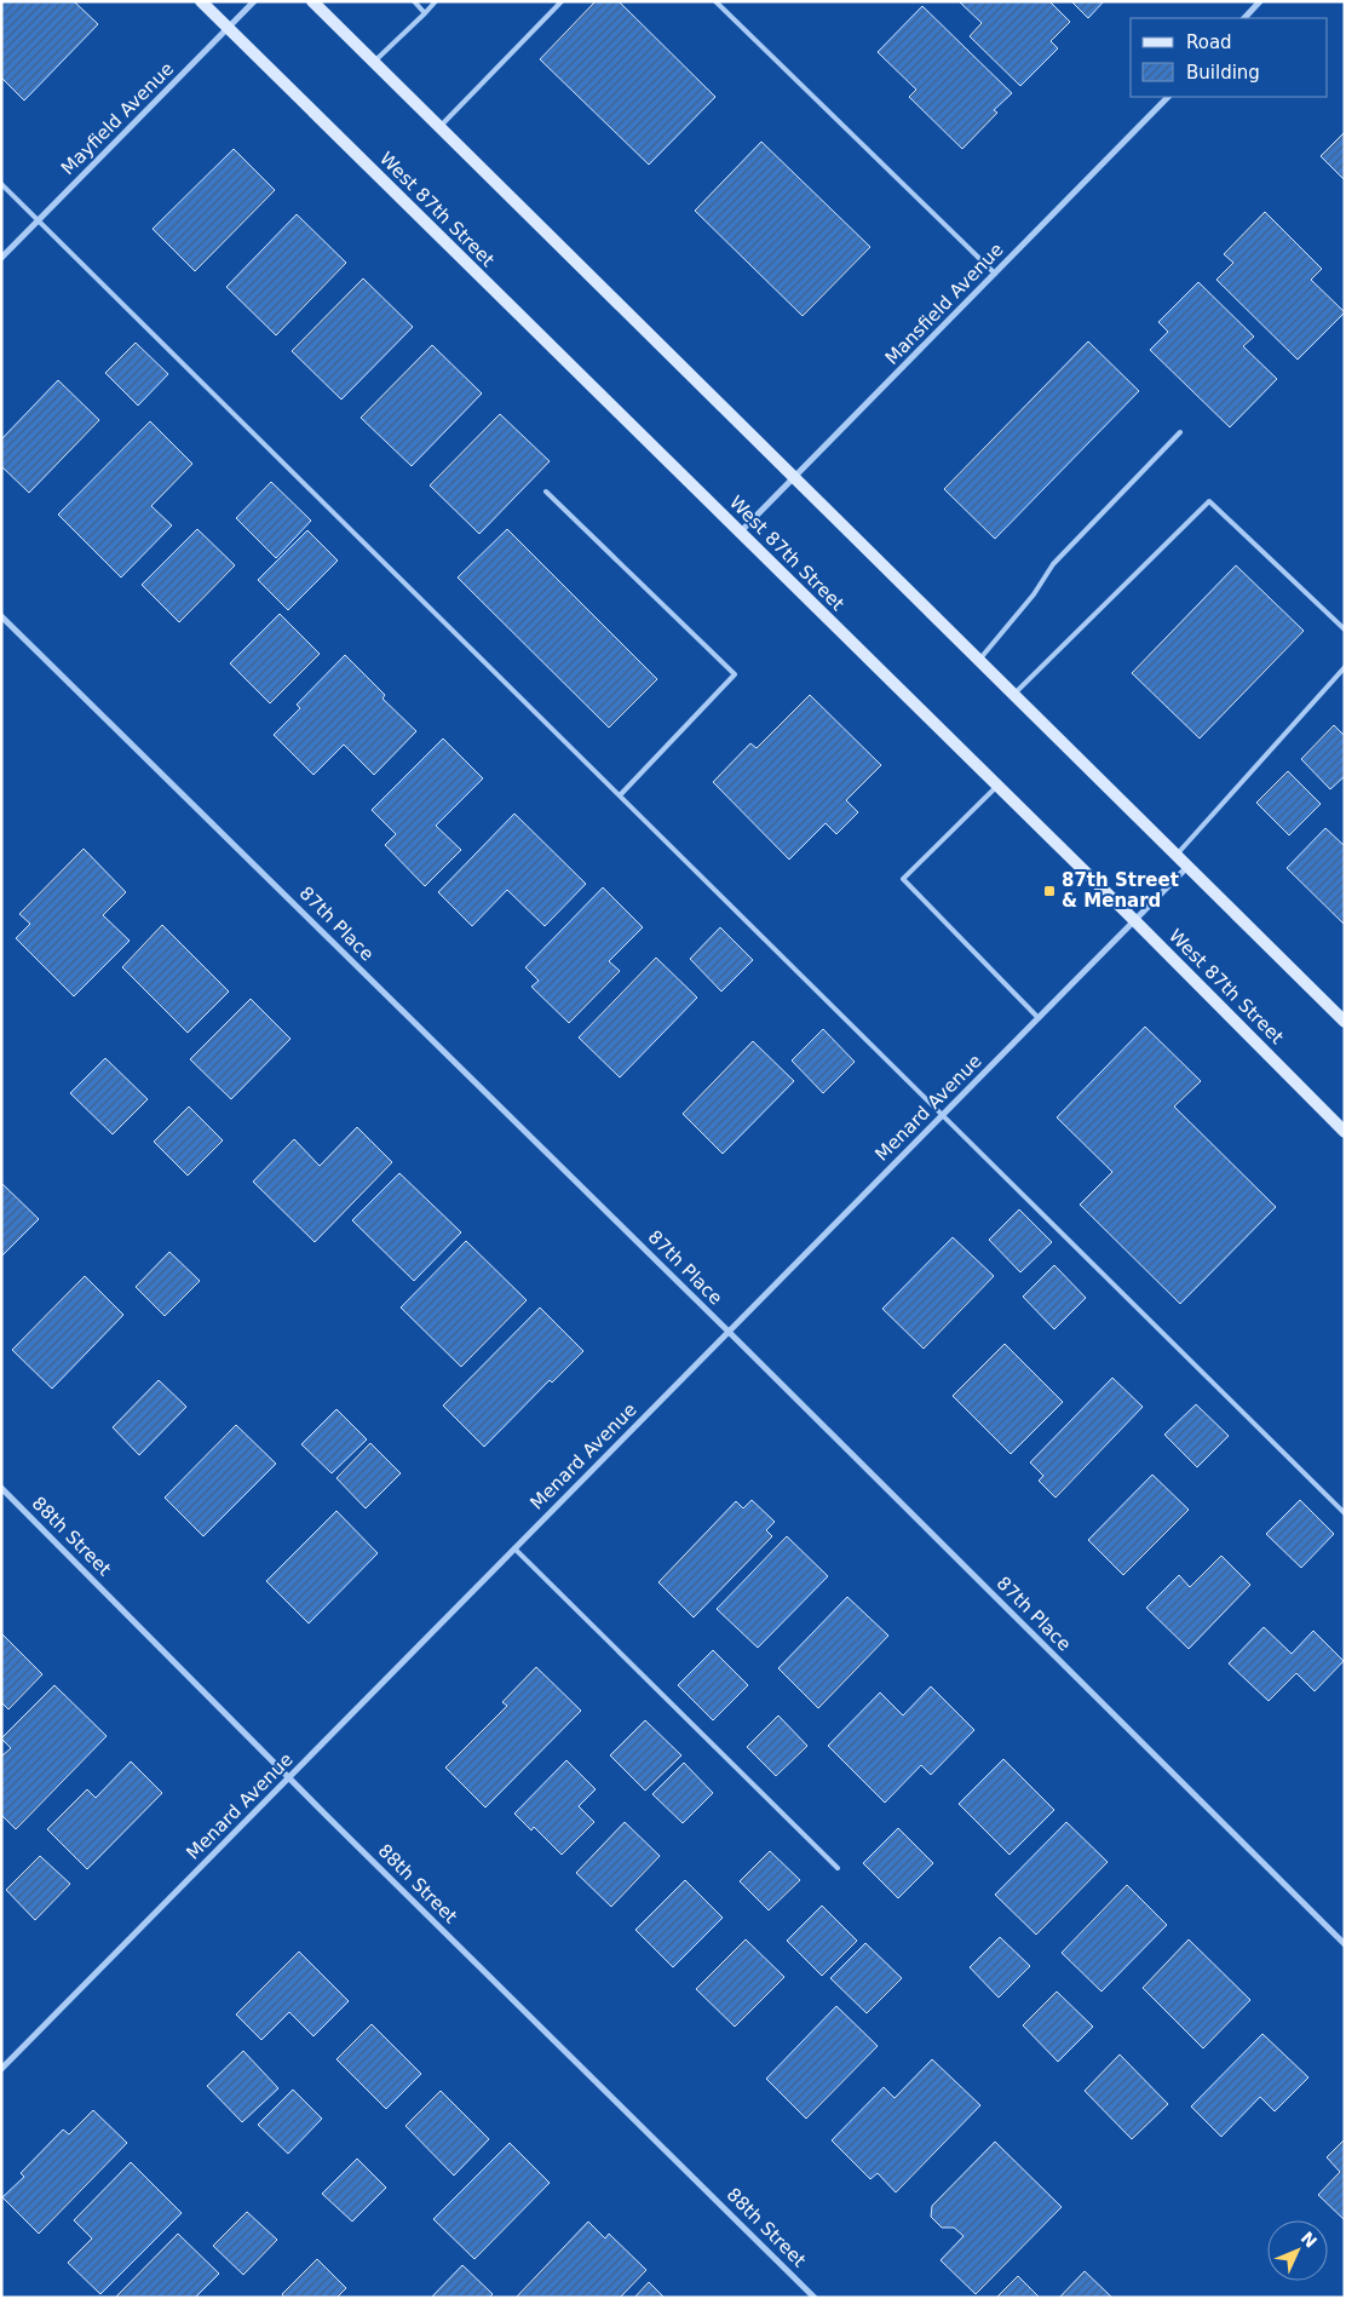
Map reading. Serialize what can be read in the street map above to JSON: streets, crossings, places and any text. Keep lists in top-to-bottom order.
{
  "streets": {
    "main road": ["West 87th Street"],
    "street": [
      "Mayfield Avenue",
      "Mansfield Avenue",
      "87th Place",
      "Menard Avenue",
      "88th Street"
    ]
  },
  "crossings": [
    ["Mayfield Avenue", "West 87th Street"],
    ["West 87th Street", "Mansfield Avenue"],
    ["West 87th Street", "Menard Avenue"],
    ["87th Place", "Menard Avenue"],
    ["Menard Avenue", "88th Street"]
  ],
  "places": {
    "transit": ["87th Street & Menard"]
  },
  "legend": ["Road", "Building"],
  "north": "top right"
}
